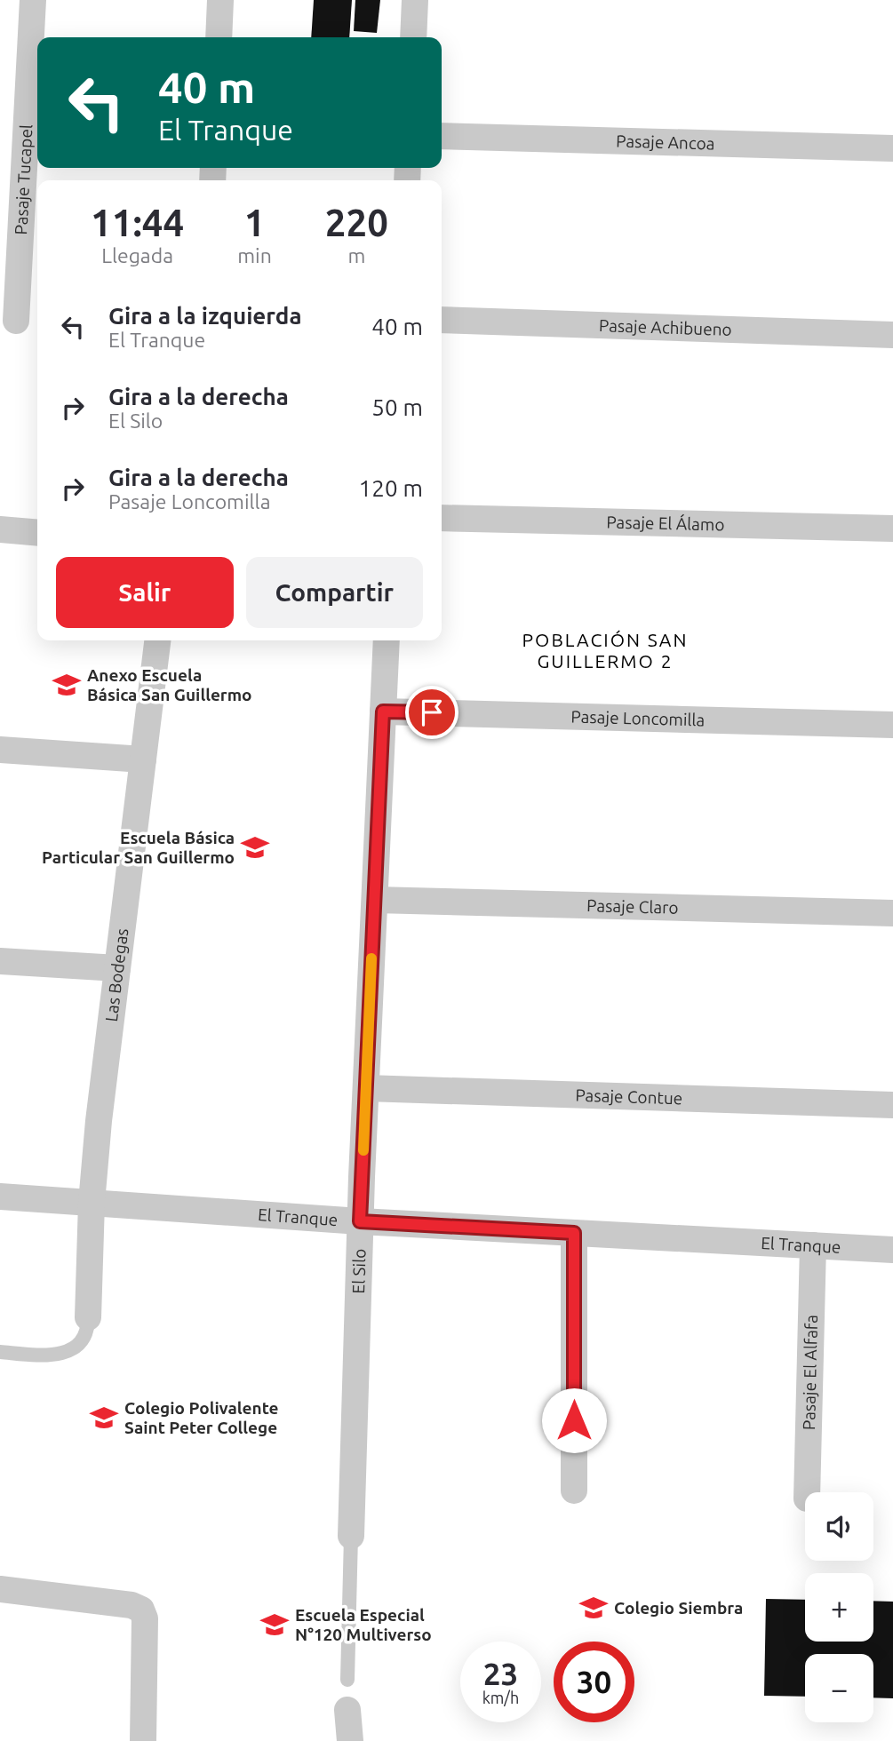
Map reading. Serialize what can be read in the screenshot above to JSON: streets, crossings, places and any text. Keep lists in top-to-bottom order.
{
  "streets": {
    "street": [
      "Pasaje Ancoa",
      "Pasaje Tucapel",
      "Pasaje Achibueno",
      "Pasaje El Álamo",
      "Pasaje Loncomilla",
      "Pasaje Claro",
      "Las Bodegas",
      "Pasaje Contue",
      "El Tranque",
      "El Silo",
      "Pasaje El Alfafa"
    ]
  },
  "crossings": [
    ["Pasaje Loncomilla", "El Silo"],
    ["Pasaje Claro", "El Silo"],
    ["Las Bodegas", "El Tranque"],
    ["Pasaje Contue", "El Silo"],
    ["El Tranque", "El Silo"],
    ["El Tranque", "Pasaje El Alfafa"]
  ],
  "districts": ["POBLACIÓN SAN GUILLERMO 2"],
  "places": {
    "school or university": [
      "Anexo Escuela Básica San Guillermo",
      "Escuela Básica Particular San Guillermo",
      "Colegio Polivalente Saint Peter College",
      "Colegio Siembra",
      "Escuela Especial N°120 Multiverso"
    ]
  },
  "page": {
    "turn": ["40 m", "El Tranque"],
    "eta": [
      "11:44",
      "Llegada",
      "1",
      "min",
      "220",
      "m"
    ],
    "list": [
      {
        "name": "Gira a la izquierda",
        "note": "El Tranque",
        "value": "40 m"
      },
      {
        "name": "Gira a la derecha",
        "note": "El Silo",
        "value": "50 m"
      },
      {
        "name": "Gira a la derecha",
        "note": "Pasaje Loncomilla",
        "value": "120 m"
      }
    ],
    "buttons": ["Salir", "Compartir"],
    "map_buttons": ["+", "−"],
    "speed": "23 km/h",
    "limit": "30"
  }
}
